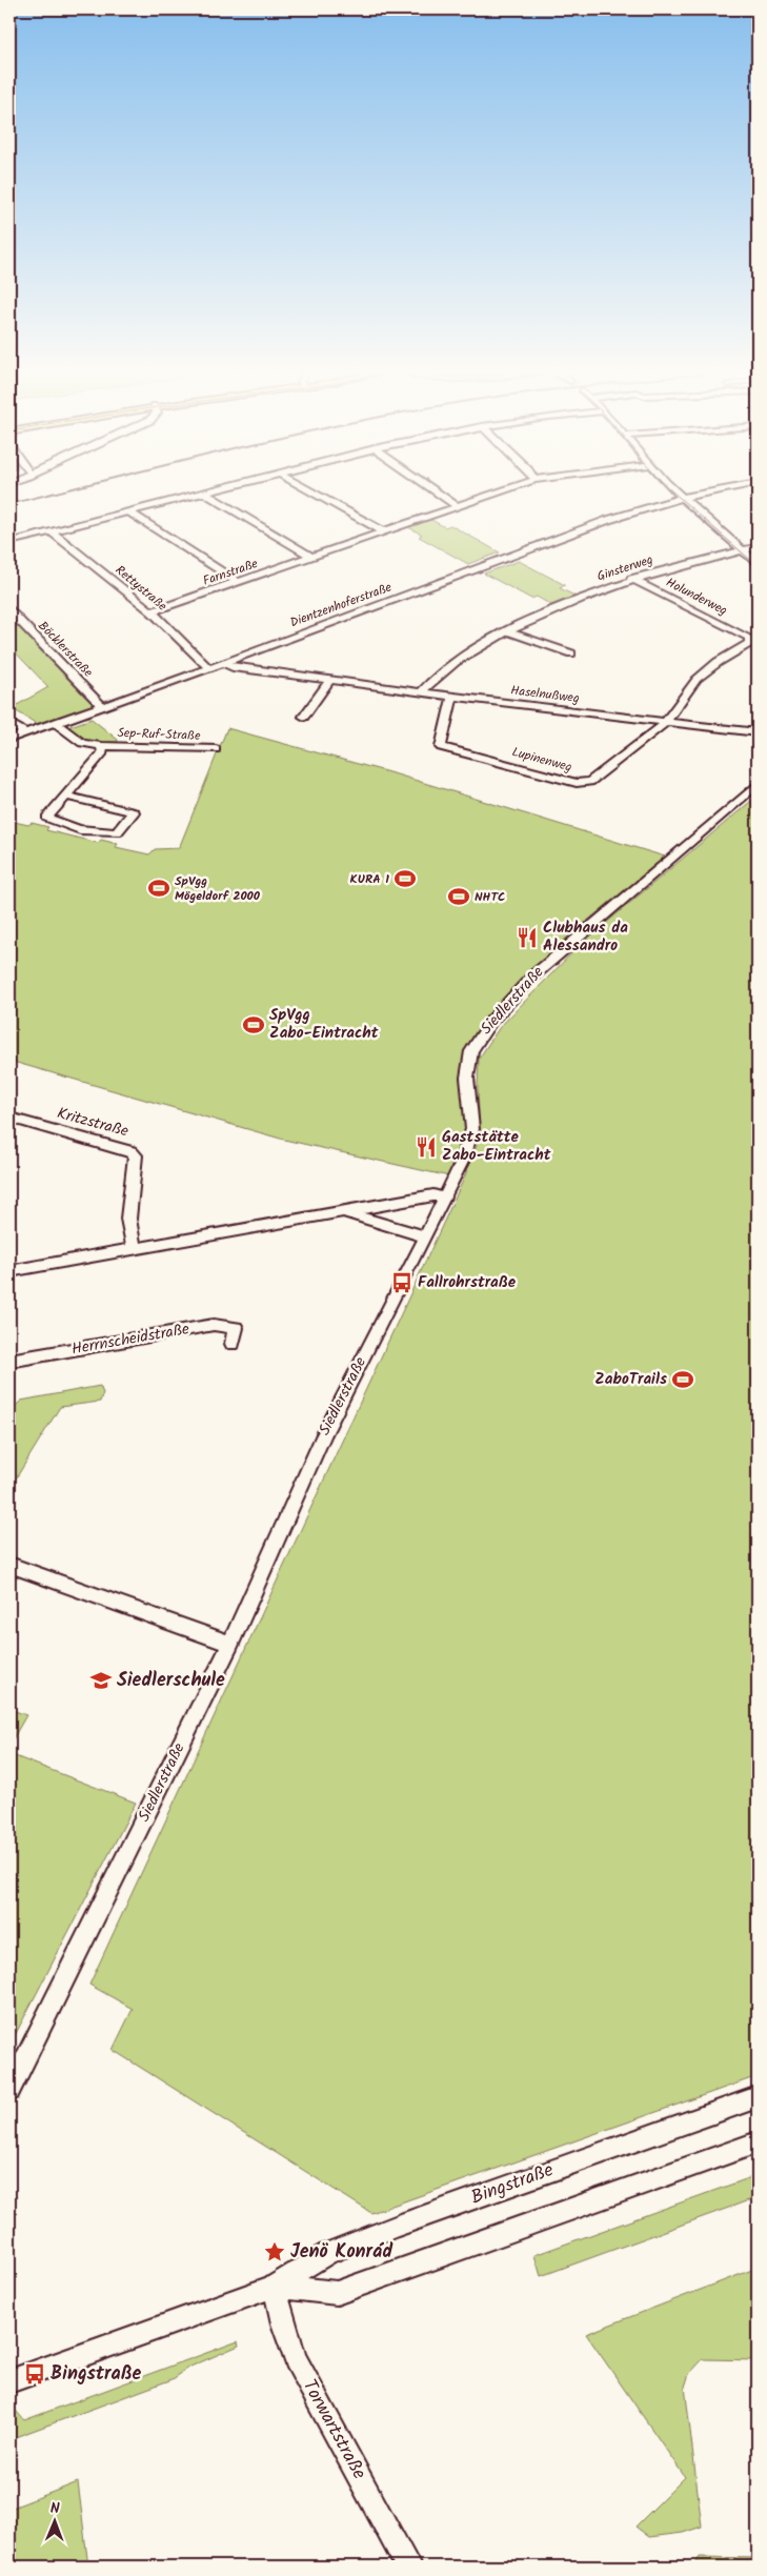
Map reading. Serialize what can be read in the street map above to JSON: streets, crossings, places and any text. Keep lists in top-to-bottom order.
{
  "streets": {
    "street": [
      "Ginsterweg",
      "Farnstraße",
      "Rettystraße",
      "Holunderweg",
      "Dientzenhoferstraße",
      "Böcklerstraße",
      "Haselnußweg",
      "Sep-Ruf-Straße",
      "Lupinenweg",
      "Siedlerstraße",
      "Kritzstraße",
      "Herrnscheidstraße",
      "Bingstraße",
      "Torwartstraße"
    ]
  },
  "crossings": [
    ["Ginsterweg", "Holunderweg"],
    ["Ginsterweg", "Haselnußweg"],
    ["Farnstraße", "Rettystraße"],
    ["Rettystraße", "Dientzenhoferstraße"],
    ["Holunderweg", "Haselnußweg"],
    ["Holunderweg", "Lupinenweg"],
    ["Dientzenhoferstraße", "Böcklerstraße"],
    ["Dientzenhoferstraße", "Haselnußweg"],
    ["Dientzenhoferstraße", "Sep-Ruf-Straße"],
    ["Haselnußweg", "Lupinenweg"],
    ["Bingstraße", "Torwartstraße"]
  ],
  "places": {
    "sports": [
      "KURA 1",
      "SpVgg Mögeldorf 2000",
      "NHTC",
      "SpVgg Zabo-Eintracht",
      "ZaboTrails"
    ],
    "restaurant": ["Clubhaus da Alessandro", "Gaststätte Zabo-Eintracht"],
    "bus stop": ["Fallrohrstraße", "Bingstraße"],
    "school or university": ["Siedlerschule"],
    "place": ["Jenö Konrád"]
  },
  "north": "top"
}
